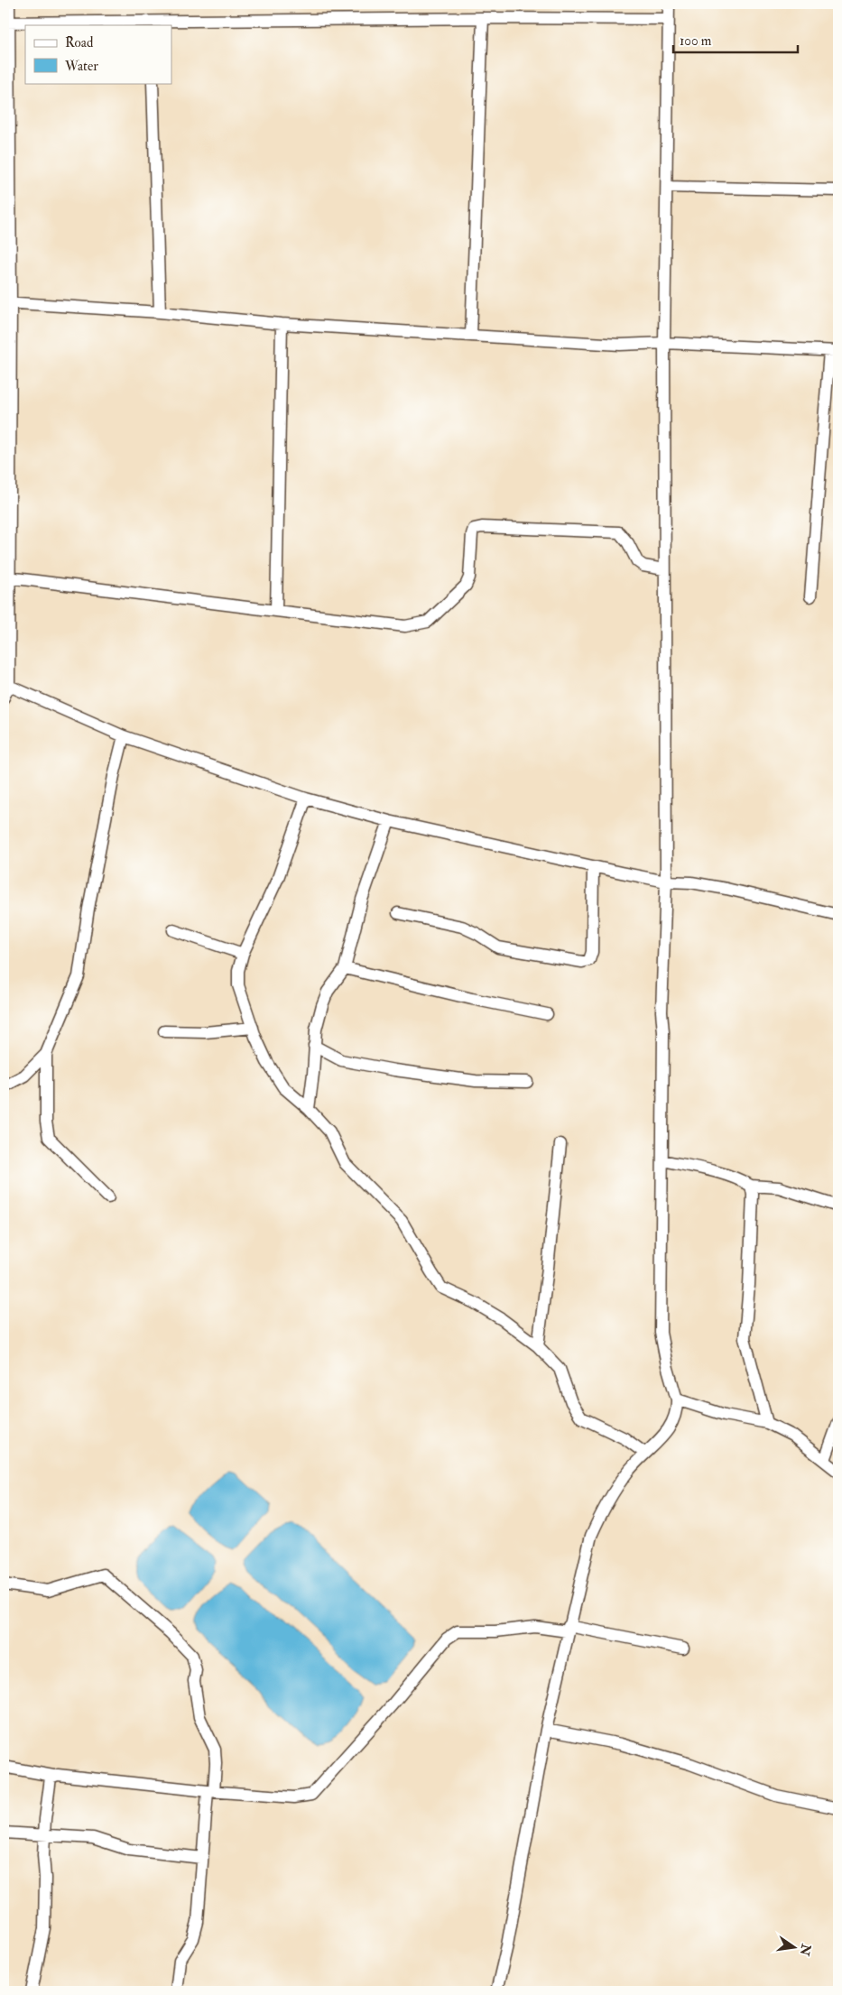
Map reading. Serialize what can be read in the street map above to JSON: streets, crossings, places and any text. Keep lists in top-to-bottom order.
{
  "legend": ["Road", "Water"],
  "scale_bar": "100 m",
  "north": "right"
}
